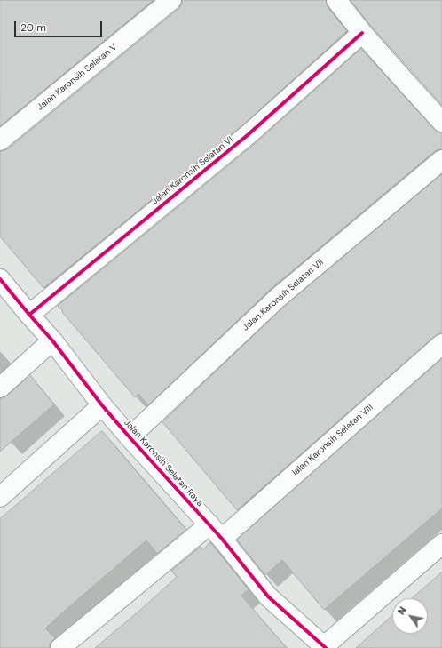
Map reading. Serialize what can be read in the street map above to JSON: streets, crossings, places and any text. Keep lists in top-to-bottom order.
{
  "streets": {
    "street": [
      "Jalan Karonsih Selatan V",
      "Jalan Karonsih Selatan VI",
      "Jalan Karonsih Selatan VII",
      "Jalan Karonsih Selatan VIII",
      "Jalan Karonsih Selatan Raya"
    ]
  },
  "crossings": [
    ["Jalan Karonsih Selatan VI", "Jalan Karonsih Selatan Raya"],
    ["Jalan Karonsih Selatan VII", "Jalan Karonsih Selatan Raya"],
    ["Jalan Karonsih Selatan VIII", "Jalan Karonsih Selatan Raya"]
  ],
  "scale_bar": "20 m",
  "north": "top left"
}
